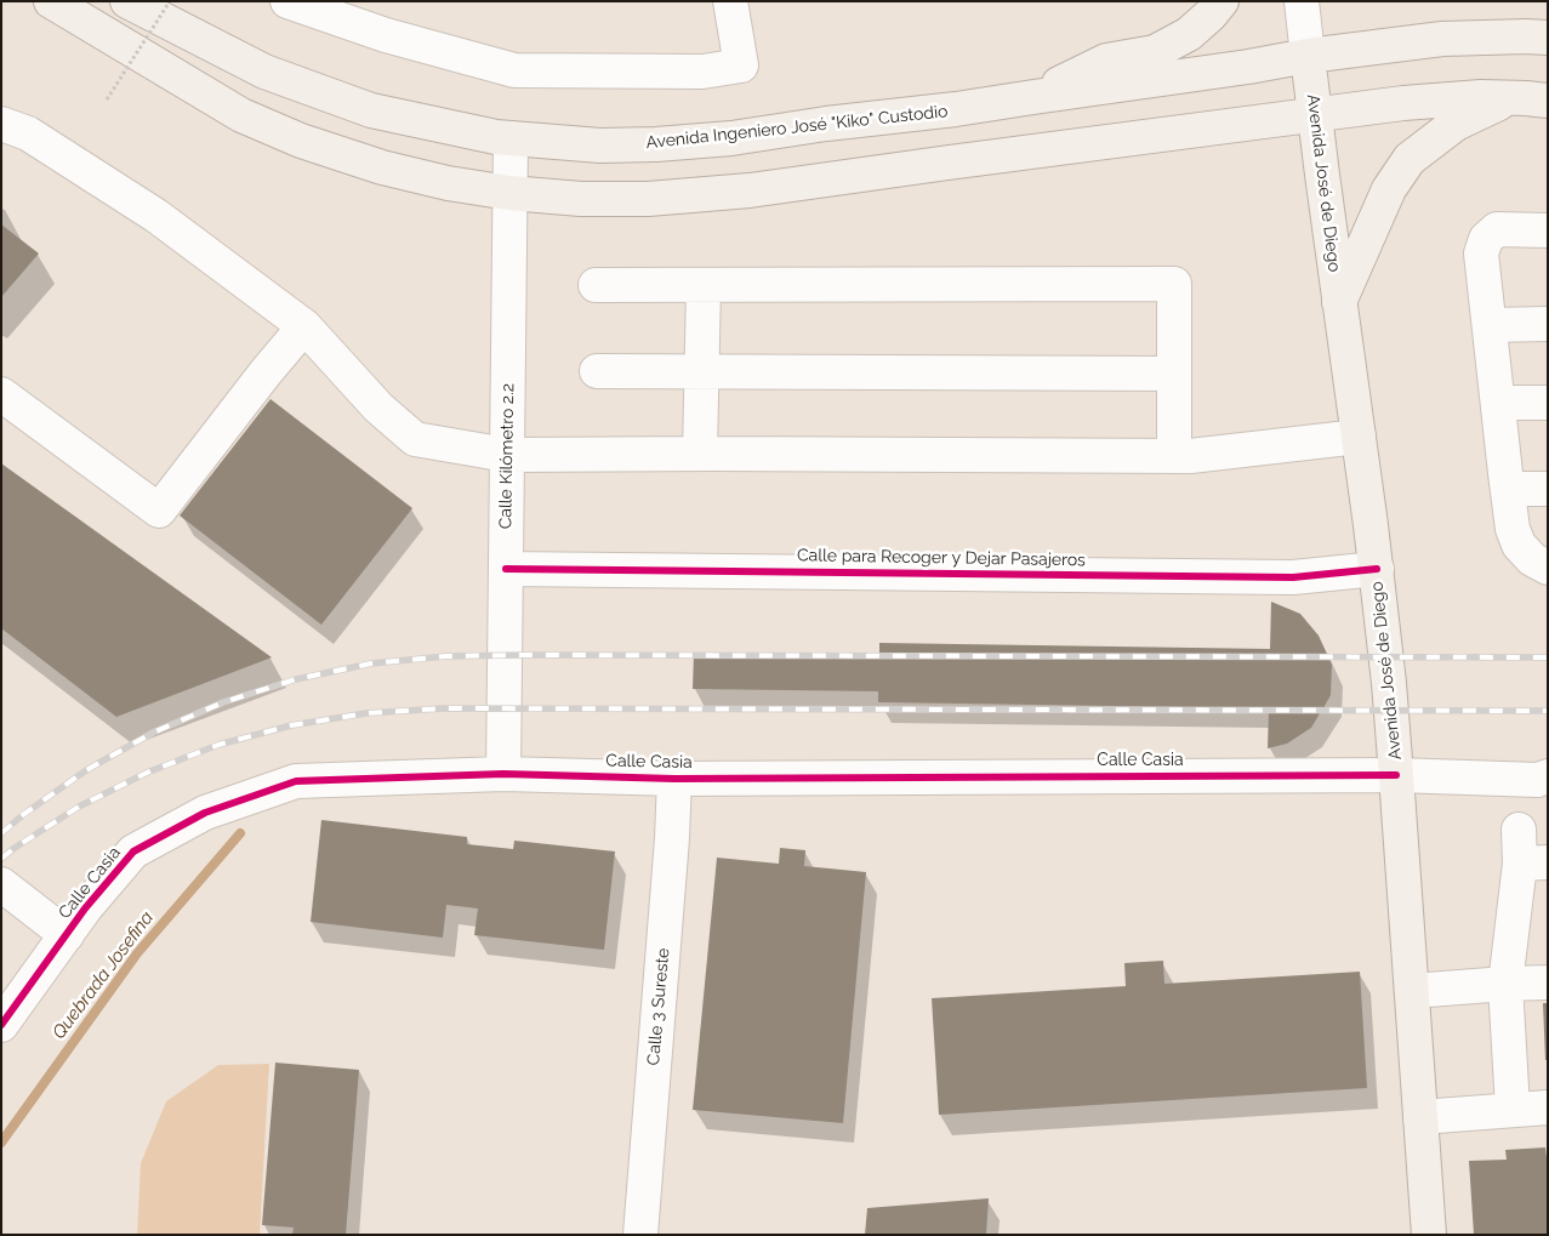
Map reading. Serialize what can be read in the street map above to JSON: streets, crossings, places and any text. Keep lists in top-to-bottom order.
{
  "streets": {
    "main road": ["Avenida Ingeniero José \"Kiko\" Custodio", "Avenida José de Diego"],
    "street": [
      "Calle Kilómetro 2.2",
      "Calle para Recoger y Dejar Pasajeros",
      "Calle Casia",
      "Calle 3 Sureste"
    ]
  },
  "crossings": [
    ["Avenida Ingeniero José \"Kiko\" Custodio", "Avenida José de Diego"],
    ["Avenida Ingeniero José \"Kiko\" Custodio", "Calle Kilómetro 2.2"],
    ["Avenida José de Diego", "Calle para Recoger y Dejar Pasajeros"],
    ["Avenida José de Diego", "Calle Casia"],
    ["Calle Kilómetro 2.2", "Calle para Recoger y Dejar Pasajeros"],
    ["Calle Kilómetro 2.2", "Calle Casia"],
    ["Calle Casia", "Calle 3 Sureste"]
  ],
  "water": ["Quebrada Josefina"]
}
